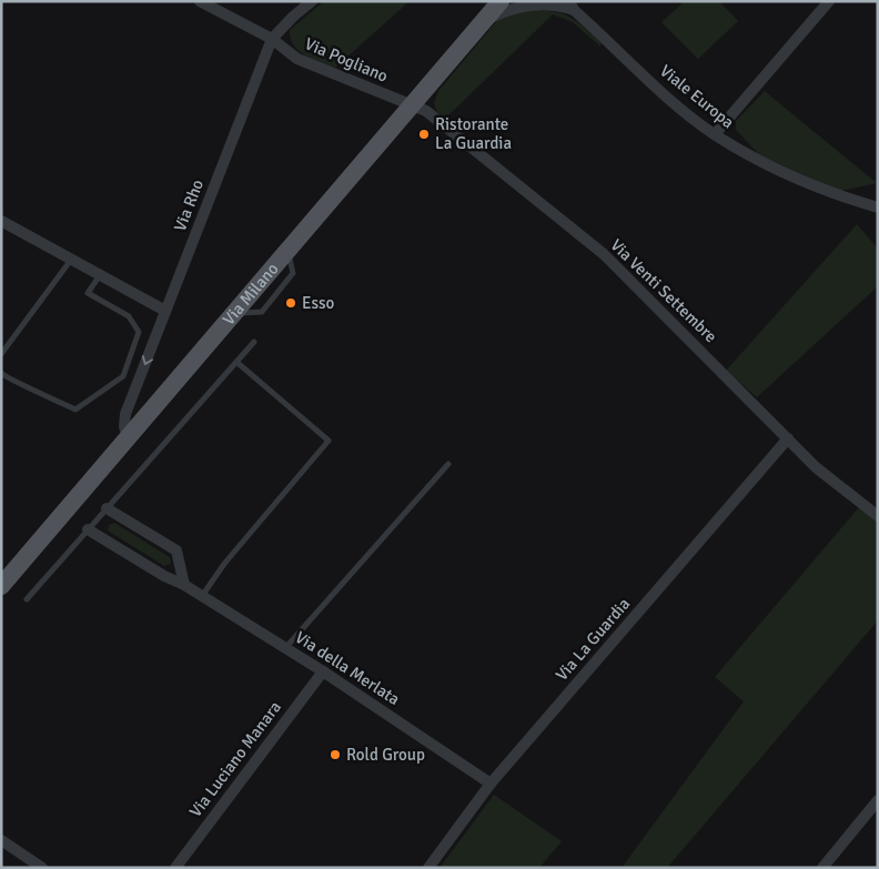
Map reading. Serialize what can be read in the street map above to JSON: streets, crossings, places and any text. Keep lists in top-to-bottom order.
{
  "streets": {
    "main road": ["Via Milano"],
    "street": [
      "Via Pogliano",
      "Viale Europa",
      "Via Rho",
      "Via Venti Settembre",
      "Via La Guardia",
      "Via della Merlata",
      "Via Luciano Manara"
    ]
  },
  "crossings": [
    ["Via Pogliano", "Via Rho"],
    ["Via Pogliano", "Via Venti Settembre"],
    ["Via Pogliano", "Via Milano"],
    ["Viale Europa", "Via Milano"],
    ["Via Rho", "Via Milano"],
    ["Via Venti Settembre", "Via Milano"],
    ["Via Venti Settembre", "Via La Guardia"],
    ["Via La Guardia", "Via della Merlata"],
    ["Via della Merlata", "Via Luciano Manara"]
  ],
  "places": ["Ristorante La Guardia", "Esso", "Rold Group"]
}
